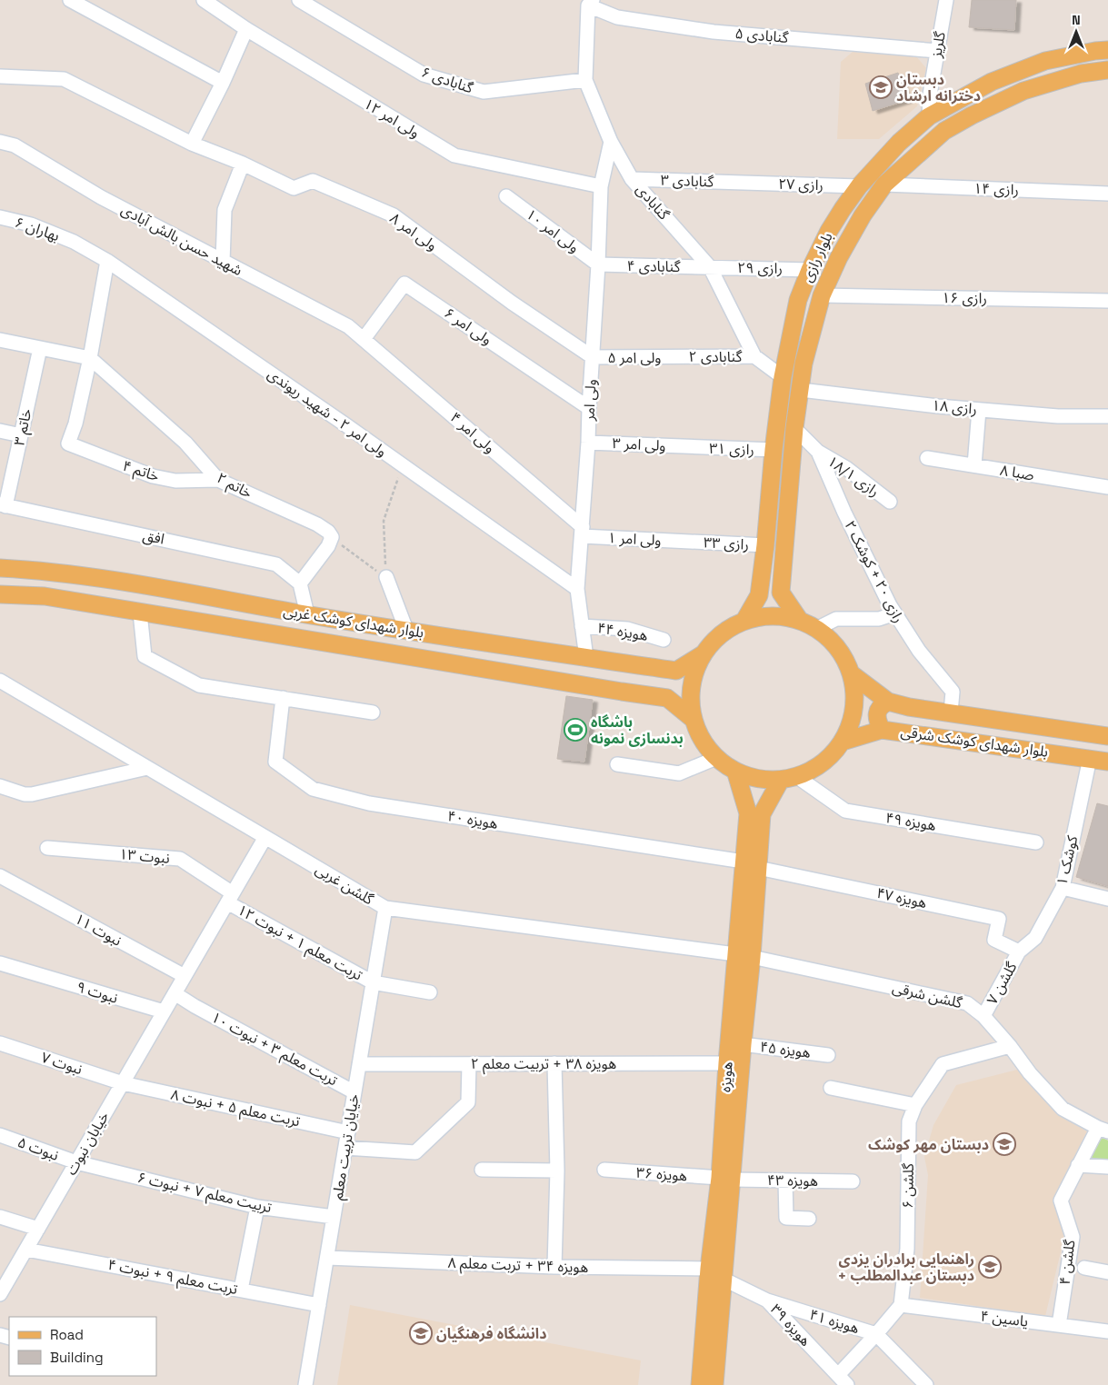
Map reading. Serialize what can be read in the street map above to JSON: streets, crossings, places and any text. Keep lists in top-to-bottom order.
{
  "streets": {
    "main road": [
      "بلوار رازی",
      "بلوار شهدای کوشک غربی",
      "بلوار شهدای کوشک شرقی",
      "هویزه"
    ],
    "street": [
      "گنابادی ۵",
      "گلریز",
      "گنابادی ۶",
      "ولی امر ۱۲",
      "گنابادی ۳",
      "رازی ۲۷",
      "رازی ۱۴",
      "گنابادی",
      "بهاران ۶",
      "ولی امر ۱۰",
      "ولی امر ۸",
      "شهید حسن بالش آبادی",
      "گنابادی ۴",
      "رازی ۲۹",
      "رازی ۱۶",
      "ولی امر ۶",
      "گنابادی ۲",
      "ولی امر ۵",
      "ولی امر",
      "رازی ۱۸",
      "ولی امر ۲ - شهید ریوندی",
      "خاتم ۳",
      "ولی امر ۴",
      "ولی امر ۳",
      "رازی ۳۱",
      "خاتم ۴",
      "صبا ۸",
      "رازی ۱۸/۱",
      "خاتم ۲",
      "افق",
      "ولی امر ۱",
      "رازی ۳۳",
      "رازی ۲۰ + کوشک ۲",
      "هویزه ۴۴",
      "هویزه ۴۰",
      "هویزه ۴۹",
      "نبوت ۱۳",
      "کوشک ۱",
      "گلشن غربی",
      "هویزه ۴۷",
      "نبوت ۱۱",
      "تربت معلم ۱ + نبوت ۱۲",
      "گلشن ۷",
      "نبوت ۹",
      "گلشن شرقی",
      "تربت معلم ۳ + نبوت ۱۰",
      "هویزه ۴۵",
      "نبوت ۷",
      "هویزه ۳۸ + تربیت معلم ۲",
      "تربت معلم ۵ + نبوت ۸",
      "خیابان نبوت",
      "خیایان تربیت معلم",
      "نبوت ۵",
      "هویزه ۳۶",
      "هویزه ۴۳",
      "گلشن ۶",
      "تربیت معلم ۷ + نبوت ۶",
      "گلشن ۴",
      "هویزه ۳۴ + تربت معلم ۸",
      "تربت معلم ۹ + نبوت ۴",
      "یاسین ۴",
      "هویزه ۴۱",
      "هویزه ۳۹"
    ]
  },
  "crossings": [
    ["گنابادی ۵", "گلریز"],
    ["گنابادی ۵", "گنابادی"],
    ["گلریز", "بلوار رازی"],
    ["گنابادی ۶", "گنابادی"],
    ["ولی امر ۱۲", "ولی امر"],
    ["گنابادی ۳", "رازی ۲۷"],
    ["گنابادی ۳", "گنابادی"],
    ["رازی ۲۷", "بلوار رازی"],
    ["رازی ۱۴", "بلوار رازی"],
    ["گنابادی", "بلوار رازی"],
    ["گنابادی", "گنابادی ۴"],
    ["گنابادی", "رازی ۲۹"],
    ["گنابادی", "گنابادی ۲"],
    ["گنابادی", "ولی امر"],
    ["بهاران ۶", "ولی امر ۲ - شهید ریوندی"],
    ["ولی امر ۱۰", "گنابادی ۴"],
    ["ولی امر ۱۰", "ولی امر"],
    ["ولی امر ۸", "ولی امر ۵"],
    ["ولی امر ۸", "ولی امر"],
    ["شهید حسن بالش آبادی", "ولی امر ۶"],
    ["شهید حسن بالش آبادی", "ولی امر ۴"],
    ["بلوار رازی", "رازی ۲۹"],
    ["بلوار رازی", "رازی ۱۶"],
    ["بلوار رازی", "رازی ۱۸"],
    ["بلوار رازی", "رازی ۳۱"],
    ["بلوار رازی", "رازی ۳۳"],
    ["بلوار رازی", "رازی ۲۰ + کوشک ۲"],
    ["گنابادی ۴", "رازی ۲۹"],
    ["گنابادی ۴", "ولی امر"],
    ["ولی امر ۶", "ولی امر"],
    ["ولی امر ۶", "ولی امر ۴"],
    ["گنابادی ۲", "ولی امر ۵"],
    ["ولی امر ۵", "ولی امر"],
    ["ولی امر", "ولی امر ۲ - شهید ریوندی"],
    ["ولی امر", "ولی امر ۴"],
    ["ولی امر", "ولی امر ۳"],
    ["ولی امر", "ولی امر ۱"],
    ["ولی امر", "بلوار شهدای کوشک غربی"],
    ["ولی امر", "هویزه ۴۴"],
    ["خاتم ۳", "افق"],
    ["ولی امر ۴", "ولی امر ۱"],
    ["ولی امر ۳", "رازی ۳۱"],
    ["خاتم ۴", "خاتم ۲"],
    ["رازی ۱۸/۱", "رازی ۲۰ + کوشک ۲"],
    ["ولی امر ۱", "رازی ۳۳"],
    ["رازی ۲۰ + کوشک ۲", "بلوار شهدای کوشک شرقی"],
    ["بلوار شهدای کوشک شرقی", "کوشک ۱"],
    ["هویزه ۴۰", "هویزه ۴۷"],
    ["هویزه ۴۰", "هویزه"],
    ["هویزه ۴۹", "هویزه"],
    ["نبوت ۱۳", "تربت معلم ۱ + نبوت ۱۲"],
    ["نبوت ۱۳", "خیابان نبوت"],
    ["کوشک ۱", "هویزه ۴۷"],
    ["کوشک ۱", "گلشن ۷"],
    ["گلشن غربی", "گلشن شرقی"],
    ["گلشن غربی", "هویزه"],
    ["گلشن غربی", "خیابان نبوت"],
    ["گلشن غربی", "خیایان تربیت معلم"],
    ["هویزه ۴۷", "گلشن ۷"],
    ["هویزه ۴۷", "هویزه"],
    ["نبوت ۱۱", "خیابان نبوت"],
    ["تربت معلم ۱ + نبوت ۱۲", "خیابان نبوت"],
    ["تربت معلم ۱ + نبوت ۱۲", "خیایان تربیت معلم"],
    ["گلشن ۷", "گلشن شرقی"],
    ["نبوت ۹", "خیابان نبوت"],
    ["گلشن شرقی", "هویزه"],
    ["گلشن شرقی", "گلشن ۶"],
    ["گلشن شرقی", "گلشن ۴"],
    ["تربت معلم ۳ + نبوت ۱۰", "خیابان نبوت"],
    ["تربت معلم ۳ + نبوت ۱۰", "خیایان تربیت معلم"],
    ["هویزه ۴۵", "هویزه"],
    ["نبوت ۷", "تربت معلم ۵ + نبوت ۸"],
    ["نبوت ۷", "خیابان نبوت"],
    ["هویزه ۳۸ + تربیت معلم ۲", "هویزه"],
    ["هویزه ۳۸ + تربیت معلم ۲", "خیایان تربیت معلم"],
    ["هویزه", "هویزه ۳۶"],
    ["هویزه", "هویزه ۴۳"],
    ["هویزه", "هویزه ۳۴ + تربت معلم ۸"],
    ["هویزه", "هویزه ۳۹"],
    ["تربت معلم ۵ + نبوت ۸", "خیابان نبوت"],
    ["تربت معلم ۵ + نبوت ۸", "خیایان تربیت معلم"],
    ["خیابان نبوت", "نبوت ۵"],
    ["خیابان نبوت", "تربیت معلم ۷ + نبوت ۶"],
    ["خیابان نبوت", "تربت معلم ۹ + نبوت ۴"],
    ["خیایان تربیت معلم", "تربیت معلم ۷ + نبوت ۶"],
    ["خیایان تربیت معلم", "هویزه ۳۴ + تربت معلم ۸"],
    ["خیایان تربیت معلم", "تربت معلم ۹ + نبوت ۴"],
    ["نبوت ۵", "تربیت معلم ۷ + نبوت ۶"],
    ["هویزه ۳۶", "هویزه ۴۳"],
    ["گلشن ۶", "یاسین ۴"],
    ["گلشن ۴", "یاسین ۴"],
    ["هویزه ۴۱", "هویزه ۳۹"]
  ],
  "places": {
    "school or university": [
      "دبستان دخترانه ارشاد",
      "دبستان مهر کوشک",
      "راهنمایی برادران یزدی + دبستان عبدالمطلب",
      "دانشگاه فرهنگیان"
    ],
    "sports": ["باشگاه بدنسازی نمونه"]
  },
  "legend": ["Road", "Building"],
  "north": "top"
}
